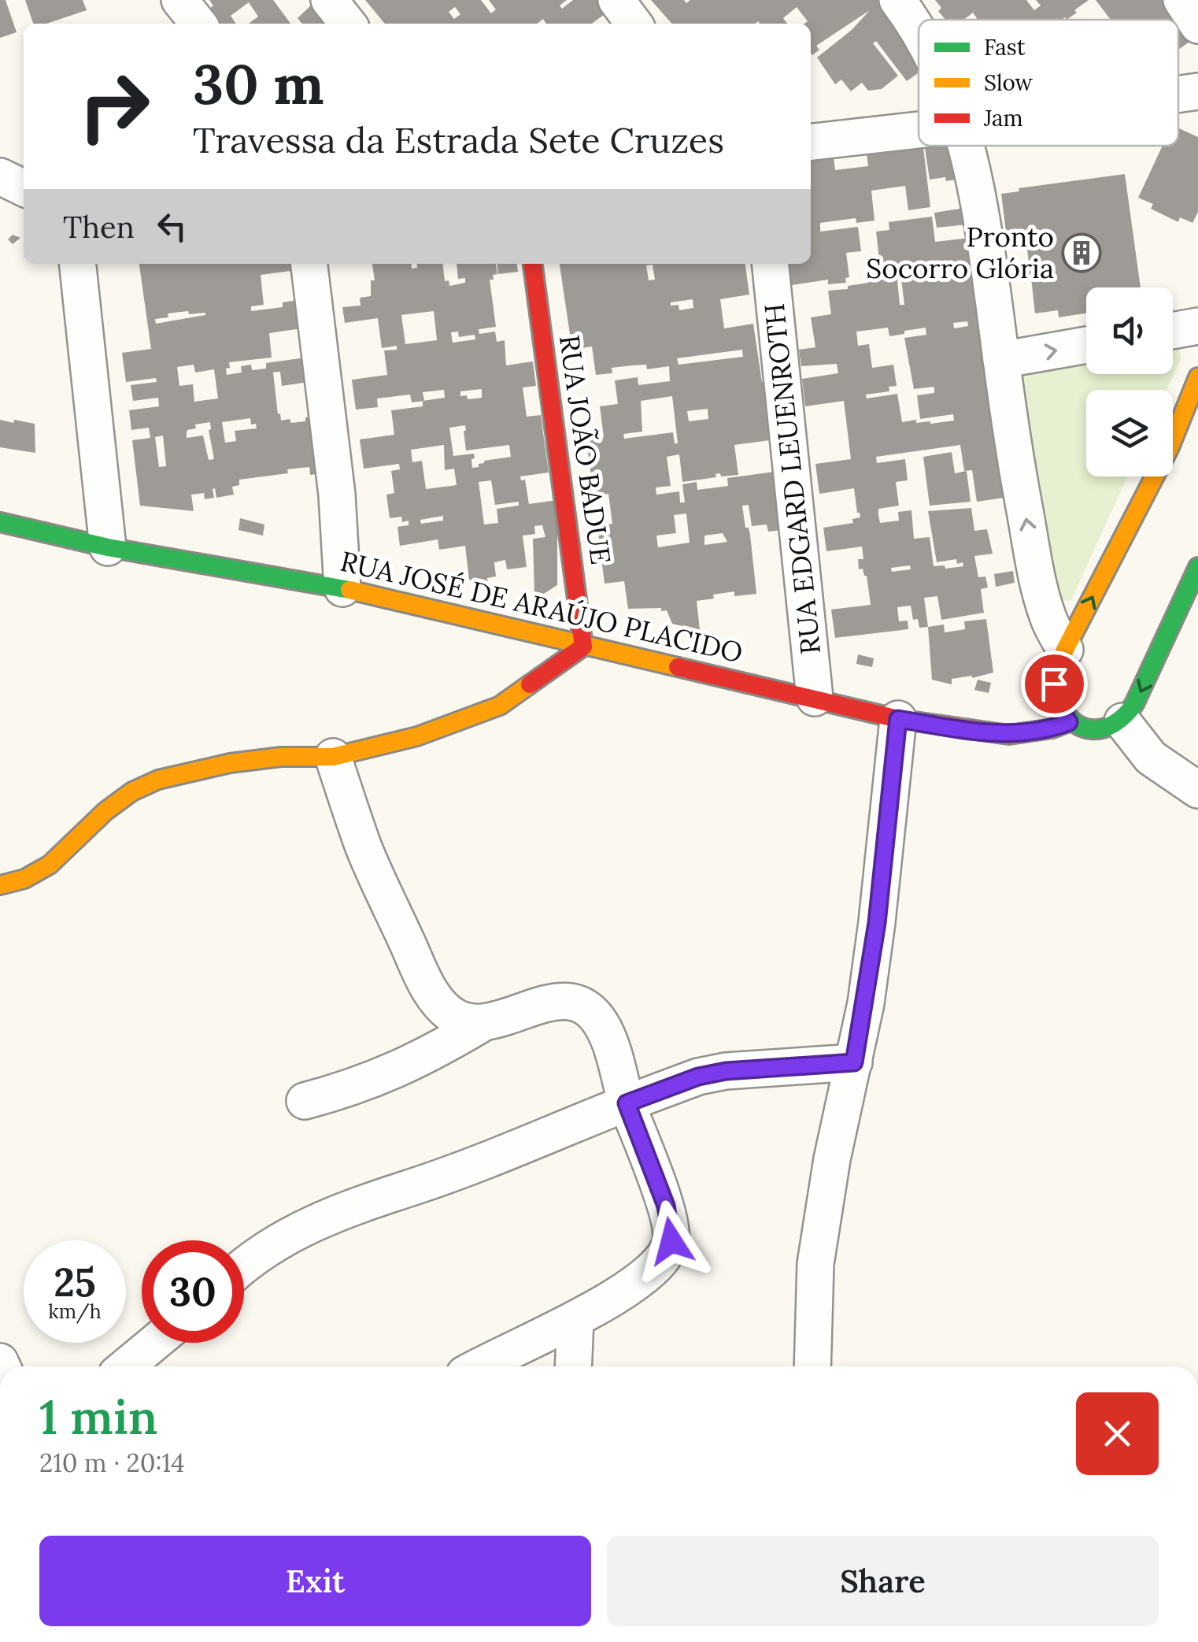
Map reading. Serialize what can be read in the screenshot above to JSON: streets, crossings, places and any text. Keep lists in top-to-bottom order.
{
  "streets": {
    "street": ["RUA JOÃO BADUE", "RUA EDGARD LEUENROTH", "RUA JOSÉ DE ARAÚJO PLACIDO"]
  },
  "crossings": [
    ["RUA JOÃO BADUE", "RUA JOSÉ DE ARAÚJO PLACIDO"],
    ["RUA EDGARD LEUENROTH", "RUA JOSÉ DE ARAÚJO PLACIDO"]
  ],
  "places": {
    "building": ["Pronto Socorro Glória"]
  },
  "legend": ["Fast", "Slow", "Jam"],
  "page": {
    "turn": ["30 m", "Travessa da Estrada Sete Cruzes"],
    "then": "Then",
    "speed": "25 km/h",
    "limit": "30",
    "heading": ["1 min", "210 m · 20:14"],
    "buttons": ["Exit", "Share"]
  }
}
